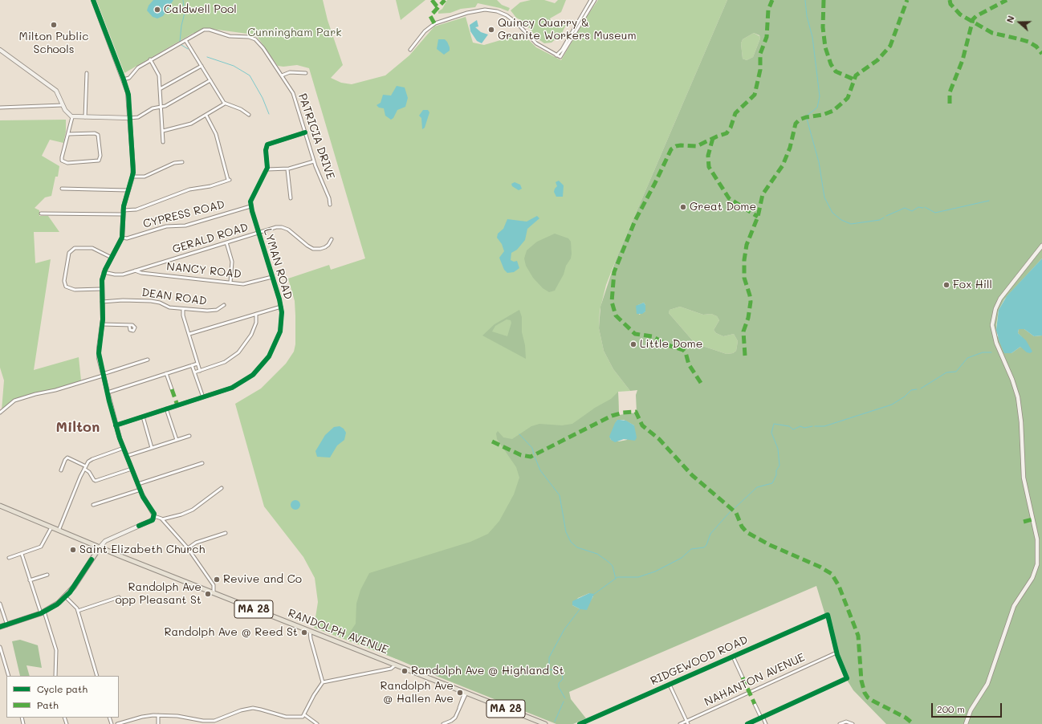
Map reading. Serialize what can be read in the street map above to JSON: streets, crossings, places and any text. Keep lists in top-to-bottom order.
{
  "streets": {
    "main road": ["MA 28", "RANDOLPH AVENUE"],
    "street": [
      "PATRICIA DRIVE",
      "CYPRESS ROAD",
      "GERALD ROAD",
      "LYMAN ROAD",
      "NANCY ROAD",
      "DEAN ROAD",
      "RIDGEWOOD ROAD",
      "NAHANTON AVENUE"
    ]
  },
  "crossings": [
    ["CYPRESS ROAD", "LYMAN ROAD"],
    ["GERALD ROAD", "LYMAN ROAD"],
    ["GERALD ROAD", "NANCY ROAD"],
    ["LYMAN ROAD", "NANCY ROAD"],
    ["RIDGEWOOD ROAD", "NAHANTON AVENUE"]
  ],
  "districts": ["Milton"],
  "parks": ["Cunningham Park"],
  "places": [
    "Caldwell Pool",
    "Milton Public Schools",
    "Quincy Quarry & Granite Workers Museum",
    "Great Dome",
    "Fox Hill",
    "Little Dome",
    "Saint Elizabeth Church",
    "Revive and Co",
    "Randolph Ave opp Pleasant St",
    "Randolph Ave @ Reed St",
    "Randolph Ave @ Highland St",
    "Randolph Ave @ Hallen Ave"
  ],
  "legend": ["Cycle path", "Path"],
  "scale_bar": "200 m",
  "north": "left"
}
